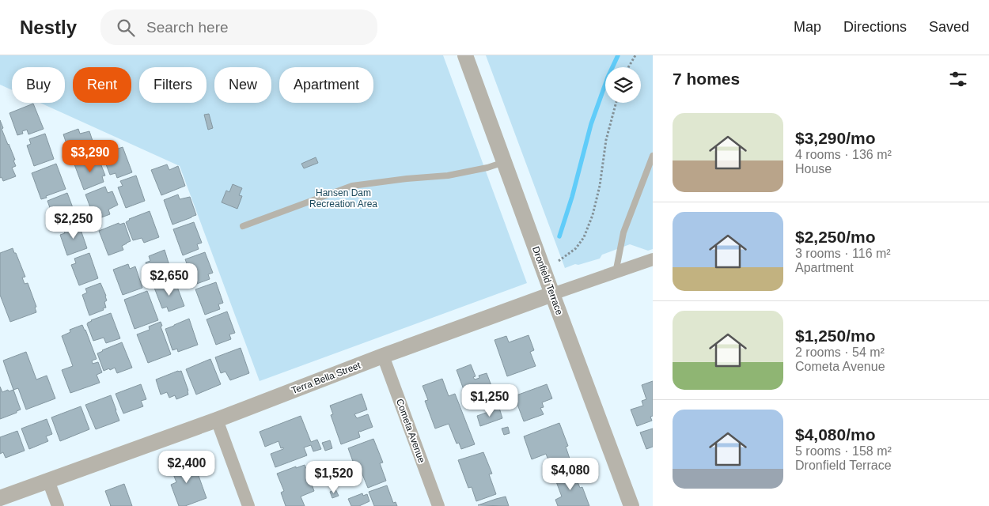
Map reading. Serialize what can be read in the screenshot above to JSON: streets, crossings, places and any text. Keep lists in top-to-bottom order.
{
  "streets": {
    "street": ["Dronfield Terrace", "Terra Bella Street", "Cometa Avenue"]
  },
  "crossings": [
    ["Dronfield Terrace", "Terra Bella Street"],
    ["Terra Bella Street", "Cometa Avenue"]
  ],
  "parks": ["Hansen Dam Recreation Area"],
  "page": {
    "header": "Nestly",
    "search": "Search here",
    "nav": ["Map", "Directions", "Saved"],
    "heading": "7 homes",
    "chip": [
      "Buy",
      "Rent",
      "Filters",
      "New",
      "Apartment"
    ],
    "list": [
      {
        "name": "$3,290/mo",
        "note": "4 rooms · 136 m² · House"
      },
      {
        "name": "$2,250/mo",
        "note": "3 rooms · 116 m² · Apartment"
      },
      {
        "name": "$1,250/mo",
        "note": "2 rooms · 54 m² · Cometa Avenue"
      },
      {
        "name": "$4,080/mo",
        "note": "5 rooms · 158 m² · Dronfield Terrace"
      }
    ],
    "price": [
      "$3,290",
      "$2,250",
      "$2,650",
      "$1,250",
      "$2,400",
      "$4,080",
      "$1,520"
    ]
  }
}
